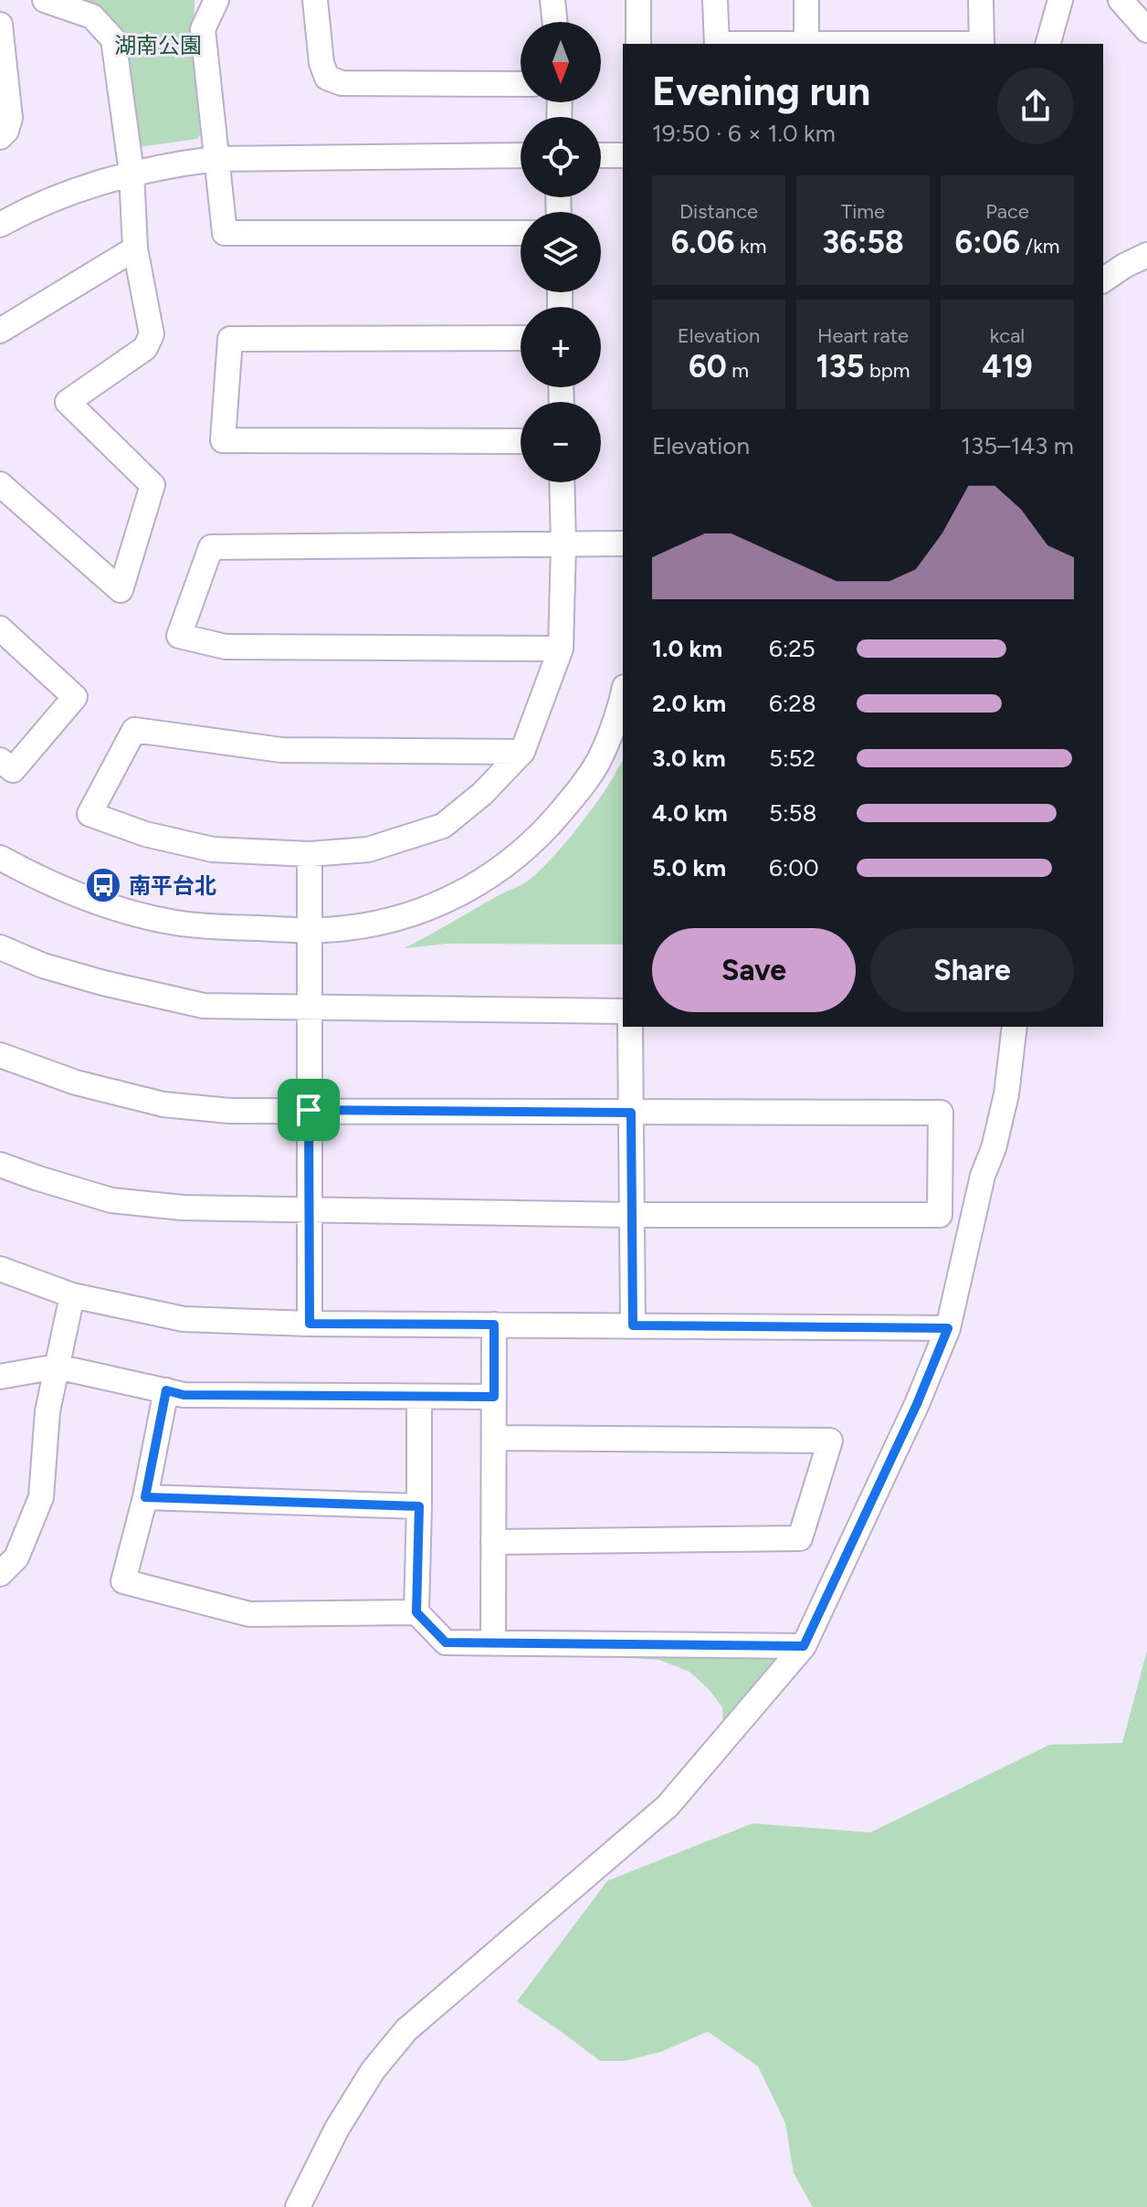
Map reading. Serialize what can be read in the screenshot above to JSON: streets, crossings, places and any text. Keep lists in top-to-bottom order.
{
  "parks": ["湖南公園"],
  "places": {
    "bus stop": ["南平台北"]
  },
  "north": "bottom",
  "page": {
    "map_buttons": ["+", "−"],
    "heading": ["Evening run", "19:50 · 6 × 1.0 km"],
    "stats": [
      ["Distance", "6.06 km"],
      ["Time", "36:58"],
      ["Pace", "6:06 /km"],
      ["Elevation", "60 m"],
      ["Heart rate", "135 bpm"],
      ["kcal", "419"]
    ],
    "chart": ["Elevation", "135–143 m"],
    "list": [
      {
        "name": "1.0 km",
        "note": "6:25"
      },
      {
        "name": "2.0 km",
        "note": "6:28"
      },
      {
        "name": "3.0 km",
        "note": "5:52"
      },
      {
        "name": "4.0 km",
        "note": "5:58"
      },
      {
        "name": "5.0 km",
        "note": "6:00"
      }
    ],
    "buttons": ["Save", "Share"]
  }
}
